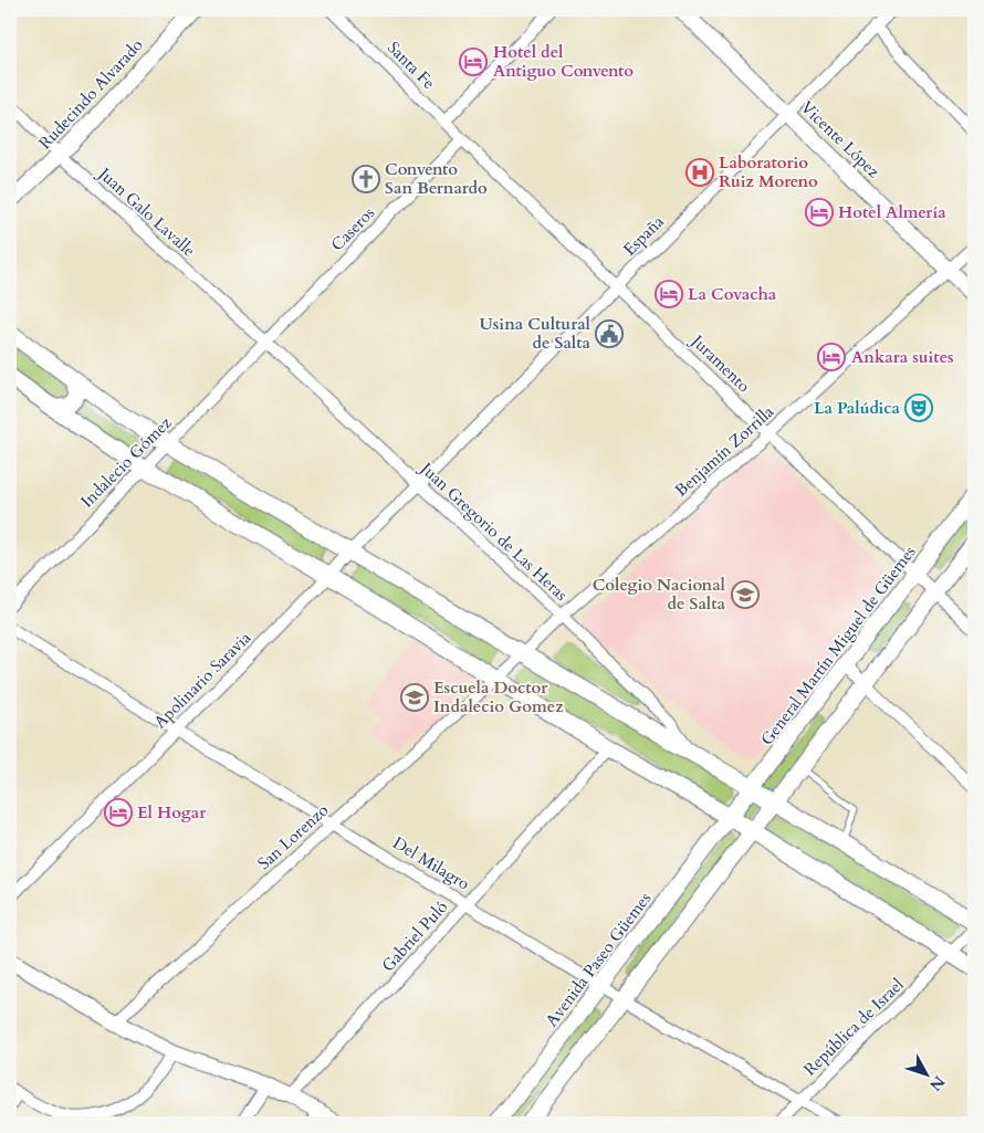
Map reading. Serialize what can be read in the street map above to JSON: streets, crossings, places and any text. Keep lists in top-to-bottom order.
{
  "streets": {
    "street": [
      "Santa Fe",
      "Rudecindo Alvarado",
      "Vicente López",
      "Juan Galo Lavalle",
      "Caseros",
      "España",
      "Juramento",
      "Benjamín Zorrilla",
      "Indalecio Gómez",
      "Juan Gregorio de Las Heras",
      "General Martín Miguel de Güemes",
      "Apolinario Saravia",
      "San Lorenzo",
      "Del Milagro",
      "Gabriel Puló",
      "Avenida Paseo Güemes",
      "República de Israel"
    ]
  },
  "crossings": [
    ["Santa Fe", "Juramento"],
    ["Rudecindo Alvarado", "Juan Galo Lavalle"],
    ["Vicente López", "España"],
    ["Vicente López", "Benjamín Zorrilla"],
    ["Juan Galo Lavalle", "Caseros"],
    ["Juan Galo Lavalle", "Indalecio Gómez"],
    ["Juan Galo Lavalle", "Juan Gregorio de Las Heras"],
    ["Caseros", "Juramento"],
    ["Caseros", "Indalecio Gómez"],
    ["Caseros", "Juan Gregorio de Las Heras"],
    ["España", "Juramento"],
    ["España", "Juan Gregorio de Las Heras"],
    ["España", "Apolinario Saravia"],
    ["Juramento", "Benjamín Zorrilla"],
    ["Juramento", "General Martín Miguel de Güemes"],
    ["Benjamín Zorrilla", "Juan Gregorio de Las Heras"],
    ["Benjamín Zorrilla", "San Lorenzo"],
    ["Indalecio Gómez", "Juan Gregorio de Las Heras"],
    ["Juan Gregorio de Las Heras", "Apolinario Saravia"],
    ["General Martín Miguel de Güemes", "Avenida Paseo Güemes"],
    ["Apolinario Saravia", "Del Milagro"],
    ["San Lorenzo", "Del Milagro"],
    ["Del Milagro", "Gabriel Puló"],
    ["Del Milagro", "Avenida Paseo Güemes"],
    ["Del Milagro", "República de Israel"]
  ],
  "places": {
    "hotel": [
      "Hotel del Antiguo Convento",
      "Hotel Almería",
      "La Covacha",
      "Ankara suites",
      "El Hogar"
    ],
    "hospital": ["Laboratorio Ruiz Moreno"],
    "church": ["Convento San Bernardo"],
    "public building": ["Usina Cultural de Salta"],
    "theatre": ["La Palúdica"],
    "school or university": ["Colegio Nacional de Salta", "Escuela Doctor Indalecio Gomez"]
  },
  "north": "bottom right"
}
